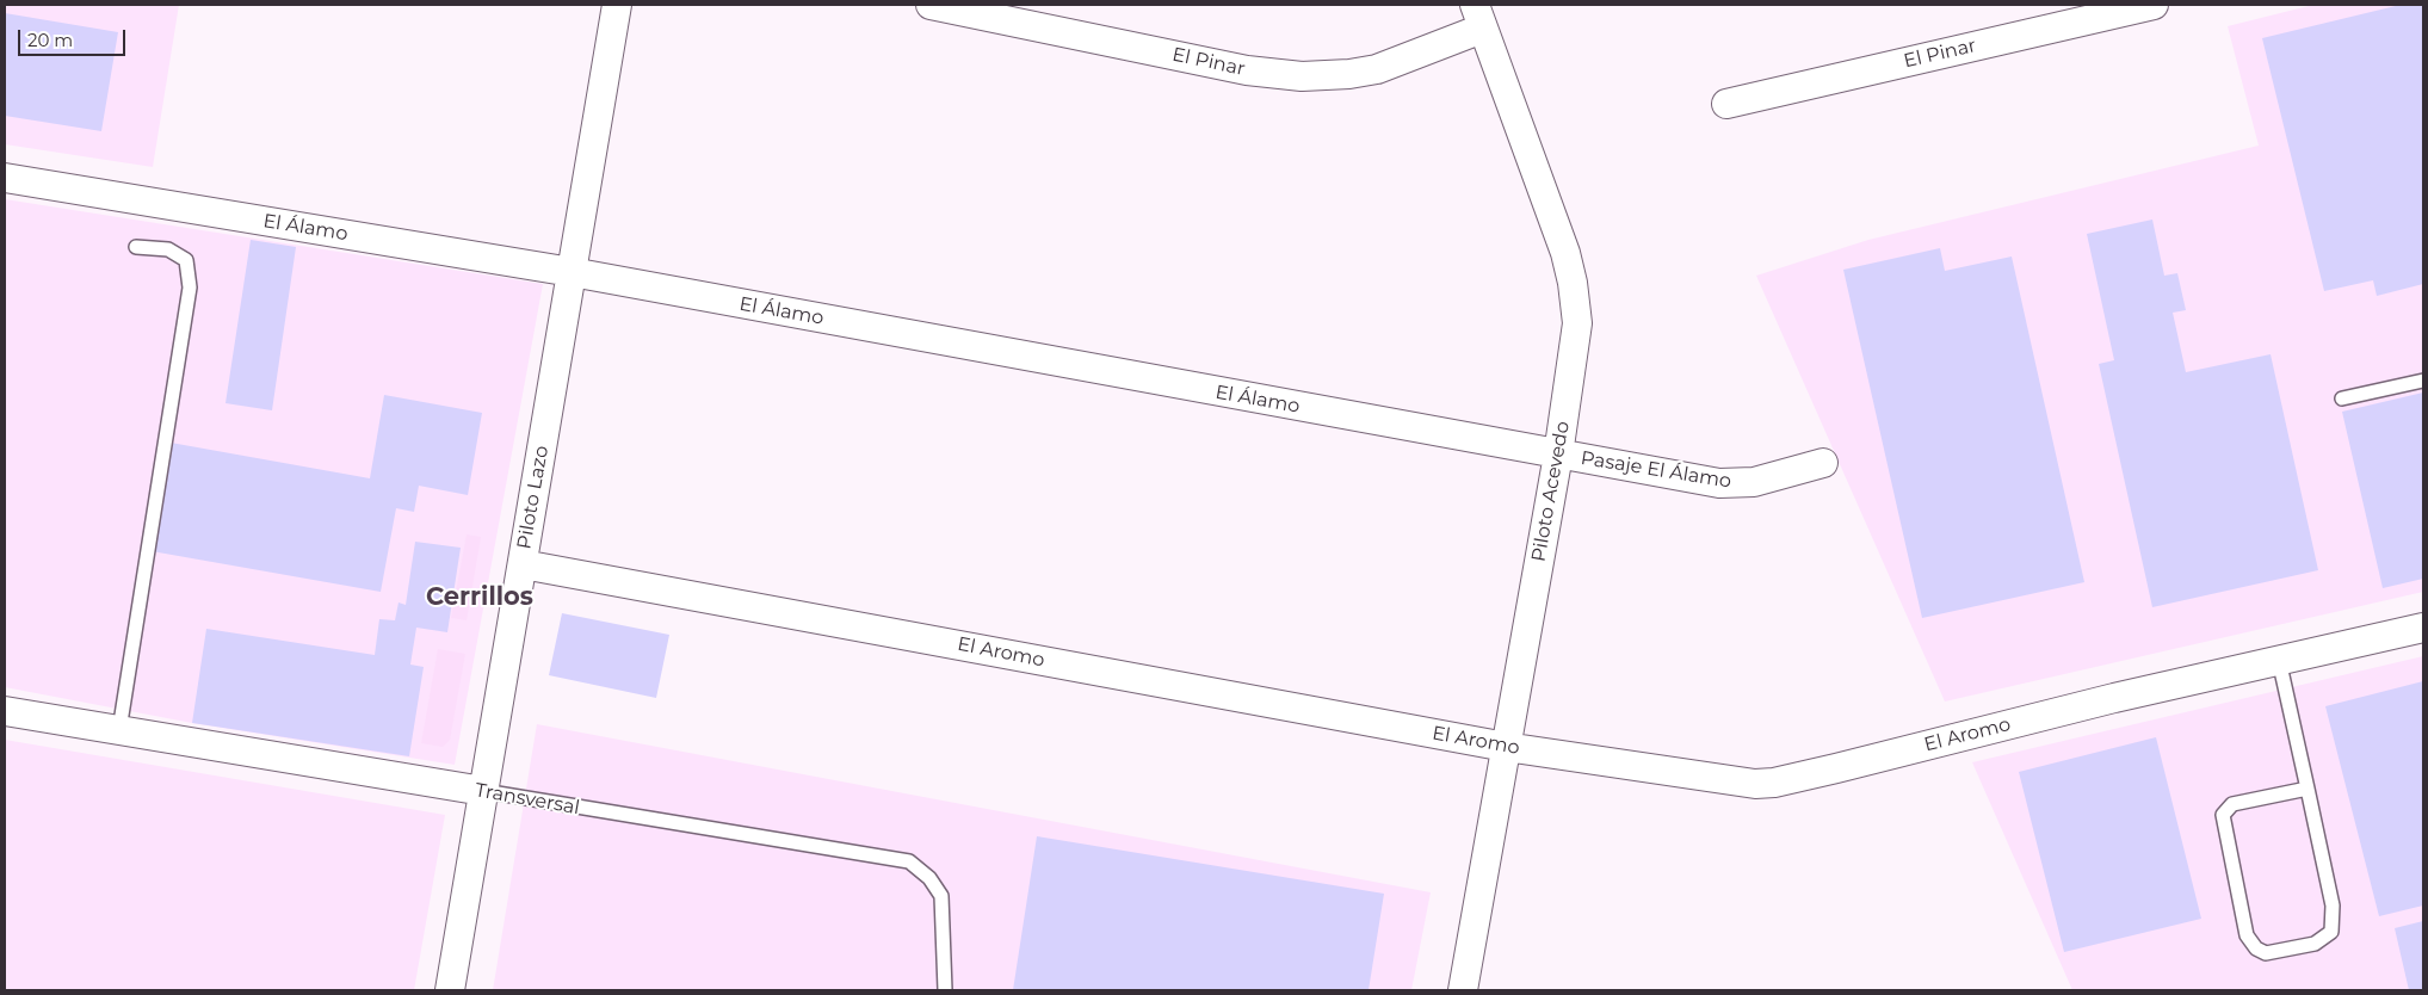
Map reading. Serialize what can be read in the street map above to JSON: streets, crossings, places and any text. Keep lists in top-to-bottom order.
{
  "streets": {
    "street": [
      "El Pinar",
      "El Álamo",
      "Pasaje El Álamo",
      "Piloto Acevedo",
      "Piloto Lazo",
      "El Aromo",
      "Transversal"
    ]
  },
  "crossings": [
    ["El Pinar", "Piloto Acevedo"],
    ["El Álamo", "Pasaje El Álamo"],
    ["El Álamo", "Piloto Acevedo"],
    ["El Álamo", "Piloto Lazo"],
    ["Pasaje El Álamo", "Piloto Acevedo"],
    ["Piloto Acevedo", "El Aromo"],
    ["Piloto Lazo", "El Aromo"],
    ["Piloto Lazo", "Transversal"]
  ],
  "districts": ["Cerrillos"],
  "scale_bar": "20 m"
}
